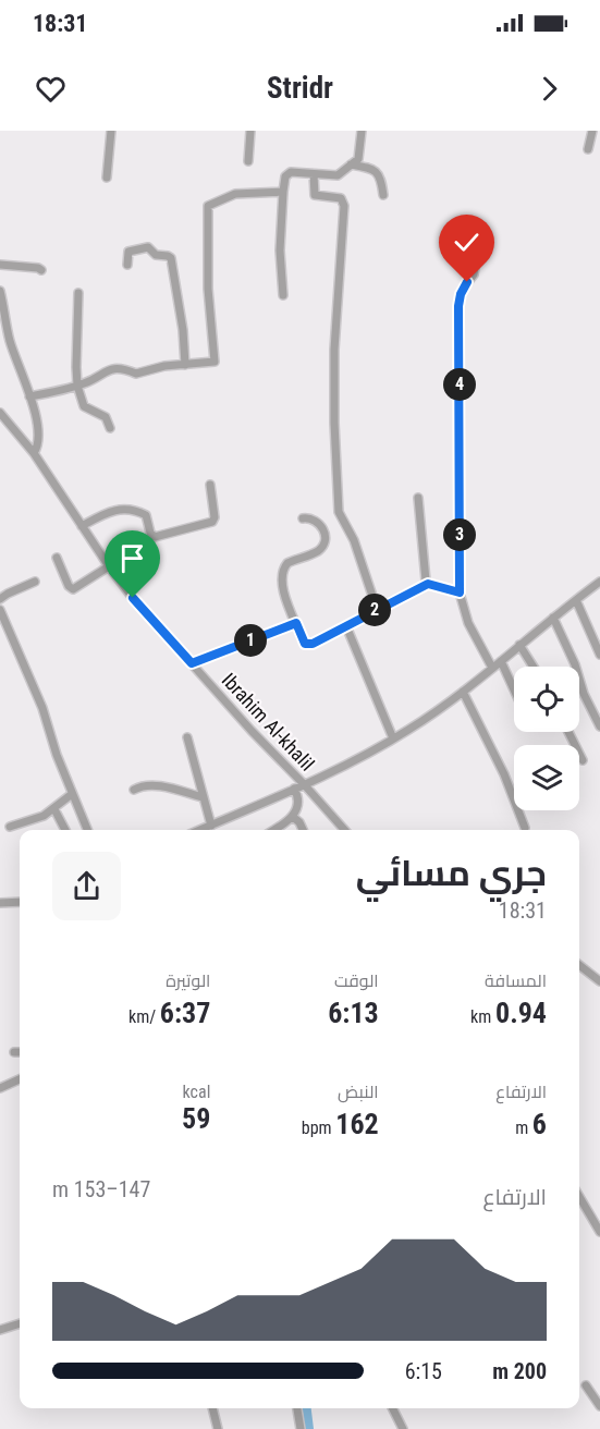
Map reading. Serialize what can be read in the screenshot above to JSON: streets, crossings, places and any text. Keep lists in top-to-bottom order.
{
  "streets": {
    "street": ["Ibrahim Al-khalil"]
  },
  "page": {
    "status": "18:31",
    "header": "Stridr",
    "pins": [
      "4",
      "3",
      "2",
      "1"
    ],
    "heading": ["جري مسائي", "18:31"],
    "stats": [
      ["المسافة", "0.94 km"],
      ["الوقت", "6:13"],
      ["الوتيرة", "6:37 /km"],
      ["الارتفاع", "6 m"],
      ["النبض", "162 bpm"],
      ["kcal", "59"]
    ],
    "chart": ["الارتفاع", "147–153 m"],
    "list": [
      {
        "name": "200 m",
        "note": "6:15"
      }
    ]
  }
}
